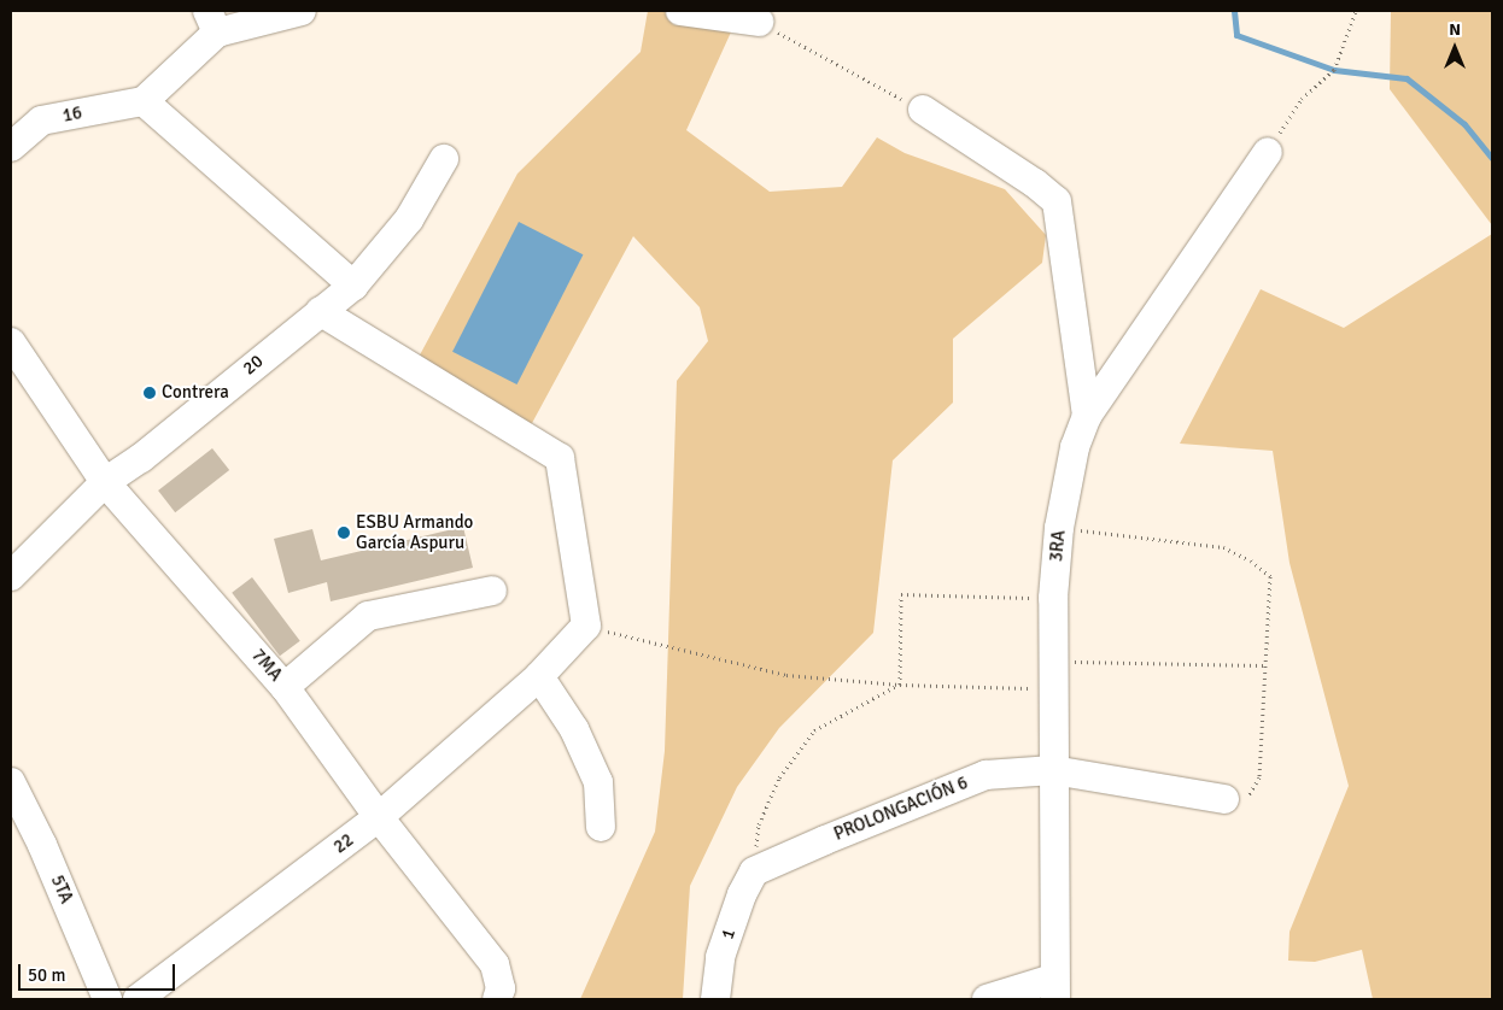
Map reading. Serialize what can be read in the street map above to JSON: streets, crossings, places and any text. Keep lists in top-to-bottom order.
{
  "streets": {
    "street": [
      "16",
      "20",
      "3RA",
      "7MA",
      "PROLONGACIÓN 6",
      "22",
      "5TA",
      "1"
    ]
  },
  "crossings": [
    ["20", "7MA"],
    ["3RA", "PROLONGACIÓN 6"],
    ["7MA", "22"],
    ["PROLONGACIÓN 6", "1"]
  ],
  "places": ["Contrera", "ESBU Armando García Aspuru"],
  "scale_bar": "50 m",
  "north": "top"
}
